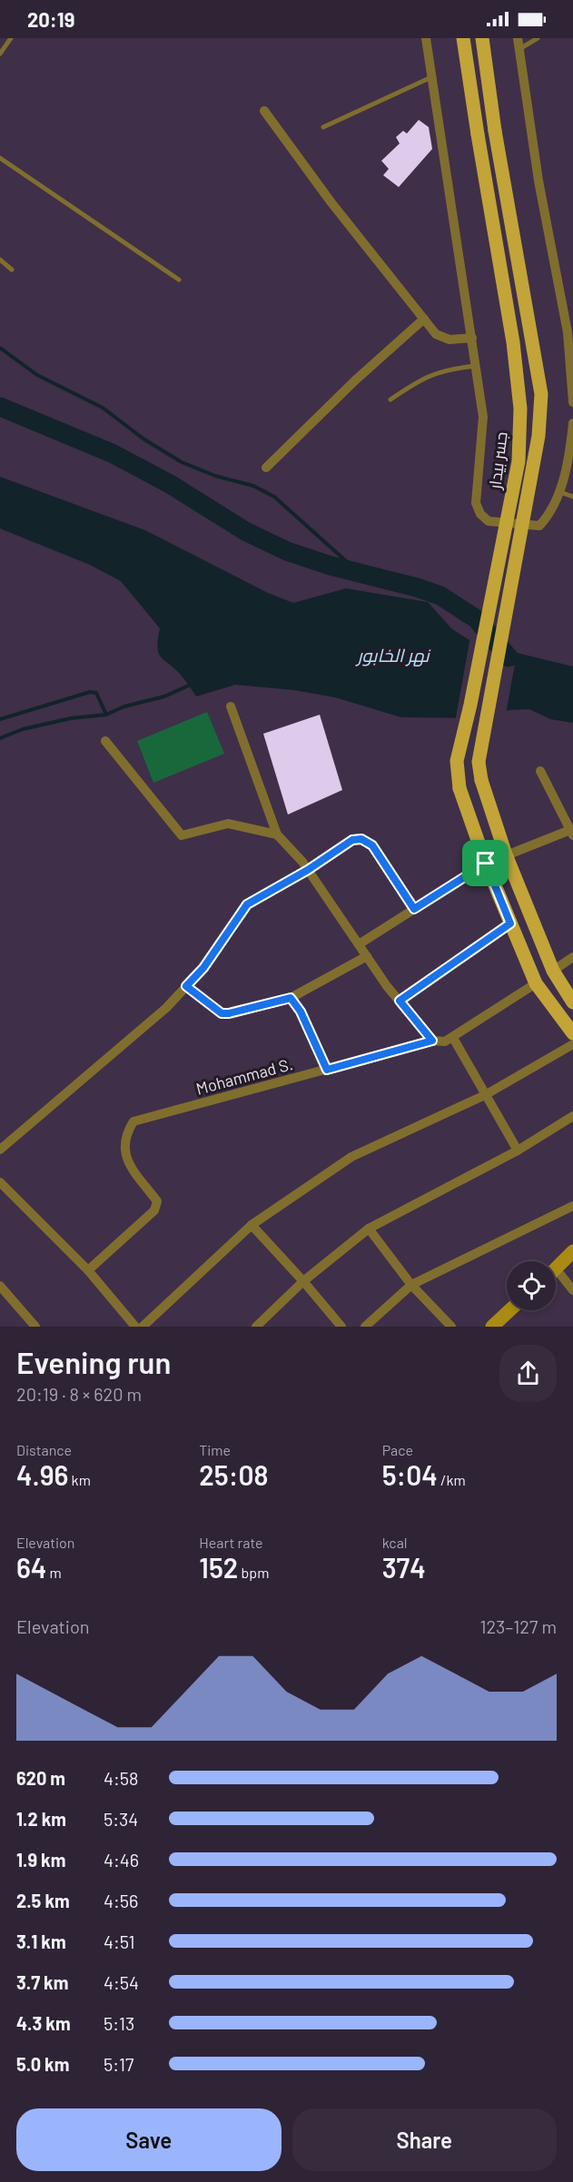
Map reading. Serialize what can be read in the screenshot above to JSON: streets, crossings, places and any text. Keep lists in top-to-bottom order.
{
  "streets": {
    "main road": ["جسر بيدار"],
    "street": ["Mohammad S."]
  },
  "crossings": [
    ["جسر بيدار", "Mohammad S."]
  ],
  "water": ["نهر الخابور"],
  "page": {
    "status": "20:19",
    "heading": ["Evening run", "20:19 · 8 × 620 m"],
    "stats": [
      ["Distance", "4.96 km"],
      ["Time", "25:08"],
      ["Pace", "5:04 /km"],
      ["Elevation", "64 m"],
      ["Heart rate", "152 bpm"],
      ["kcal", "374"]
    ],
    "chart": ["Elevation", "123–127 m"],
    "list": [
      {
        "name": "620 m",
        "note": "4:58"
      },
      {
        "name": "1.2 km",
        "note": "5:34"
      },
      {
        "name": "1.9 km",
        "note": "4:46"
      },
      {
        "name": "2.5 km",
        "note": "4:56"
      },
      {
        "name": "3.1 km",
        "note": "4:51"
      },
      {
        "name": "3.7 km",
        "note": "4:54"
      },
      {
        "name": "4.3 km",
        "note": "5:13"
      },
      {
        "name": "5.0 km",
        "note": "5:17"
      }
    ],
    "buttons": ["Save", "Share"]
  }
}
